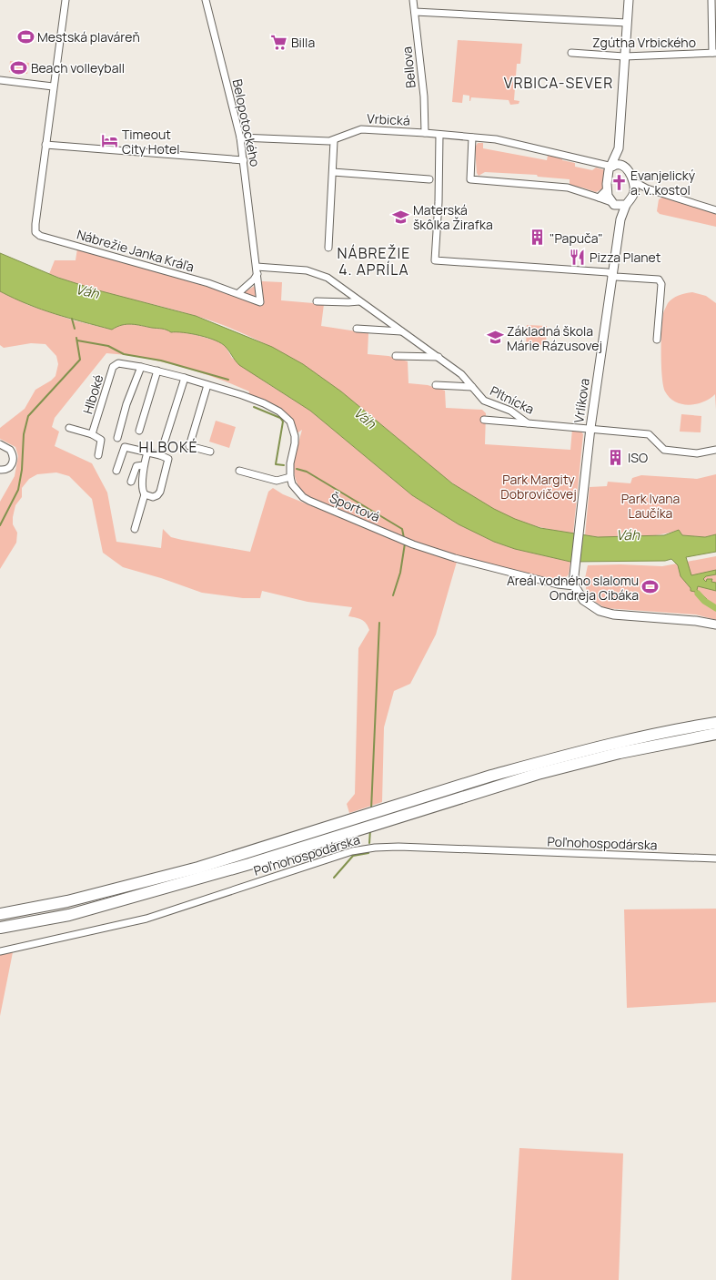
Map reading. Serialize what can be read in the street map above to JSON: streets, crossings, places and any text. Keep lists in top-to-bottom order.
{
  "streets": {
    "street": [
      "Zgútha Vrbického",
      "Bellova",
      "Vrbická",
      "Belopotockého",
      "Nábrežie Janka Kráľa",
      "Hlboké",
      "Pltnícka",
      "Vrlíkova",
      "Športová",
      "Poľnohospodárska"
    ]
  },
  "crossings": [
    ["Bellova", "Vrbická"],
    ["Vrbická", "Belopotockého"],
    ["Vrbická", "Vrlíkova"],
    ["Belopotockého", "Nábrežie Janka Kráľa"],
    ["Belopotockého", "Pltnícka"],
    ["Nábrežie Janka Kráľa", "Pltnícka"],
    ["Pltnícka", "Vrlíkova"],
    ["Vrlíkova", "Športová"]
  ],
  "districts": ["VRBICA-SEVER", "NÁBREŽIE 4. APRÍLA", "HLBOKÉ"],
  "water": ["Váh"],
  "parks": ["Park Margity Dobrovičovej", "Park Ivana Laučíka"],
  "places": {
    "sports": ["Mestská plaváreň", "Beach volleyball", "Areál vodného slalomu Ondreja Cibáka"],
    "supermarket": ["Billa"],
    "hotel": ["Timeout City Hotel"],
    "church": ["Evanjelický a. v. kostol"],
    "school or university": ["Materská škôlka Žirafka", "Základná škola Márie Rázusovej"],
    "building": ["\"Papuča\"", "ISO"],
    "restaurant": ["Pizza Planet"]
  }
}
